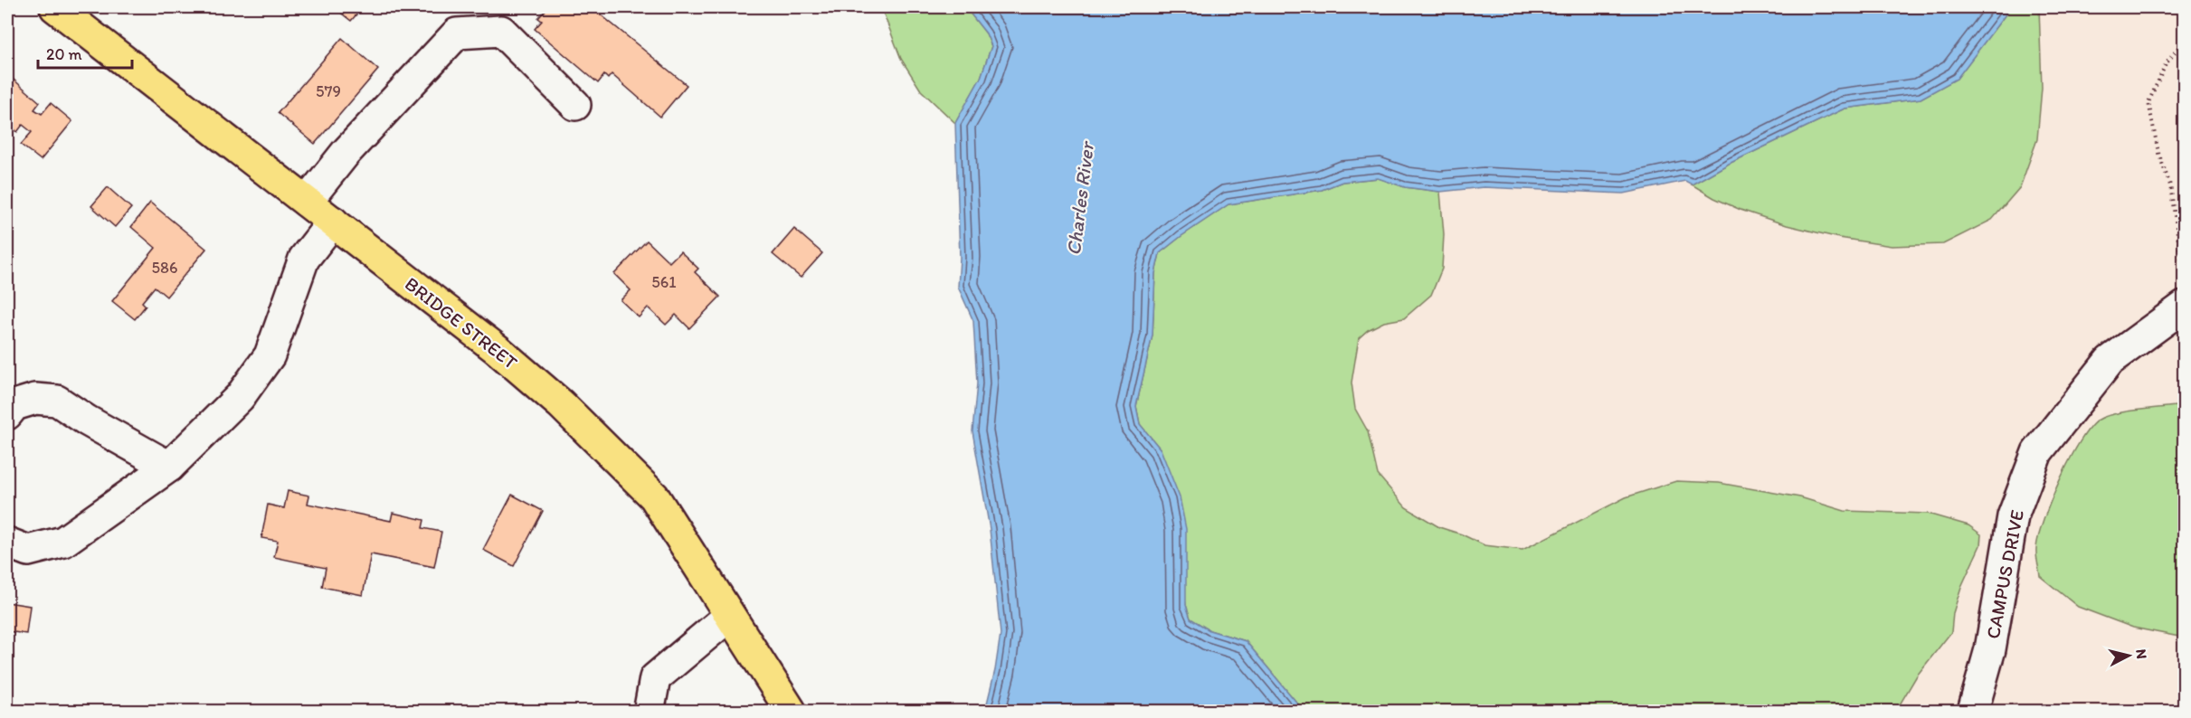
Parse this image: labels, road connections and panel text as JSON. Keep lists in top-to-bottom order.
{
  "streets": {
    "main road": ["BRIDGE STREET"],
    "lane": ["CAMPUS DRIVE"]
  },
  "water": ["Charles River"],
  "house_numbers": ["579", "586", "561"],
  "scale_bar": "20 m",
  "north": "right"
}
